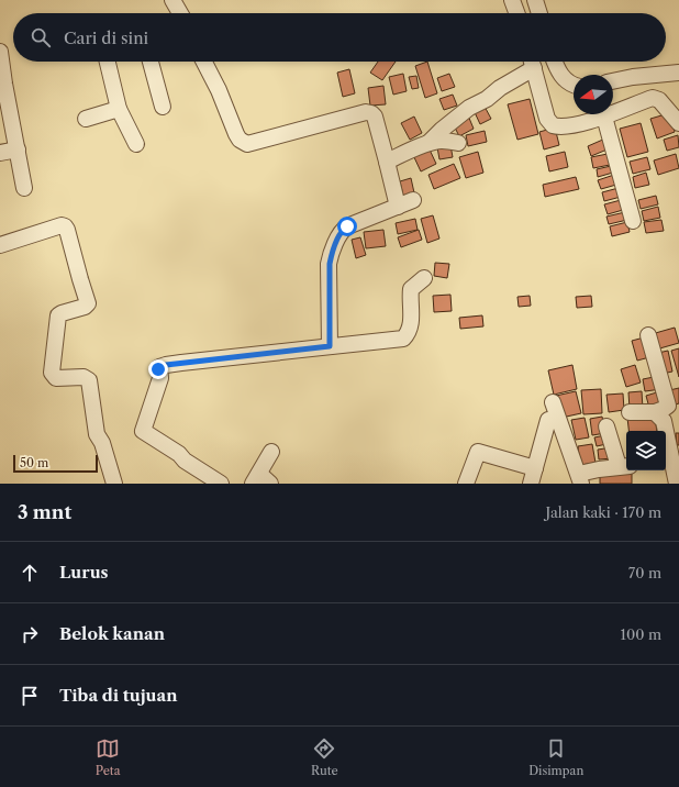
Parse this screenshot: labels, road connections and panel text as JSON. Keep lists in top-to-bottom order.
{
  "scale_bar": "50 m",
  "north": "left",
  "page": {
    "search": "Cari di sini",
    "scale": "50 m",
    "heading": ["3 mnt", "Jalan kaki · 170 m"],
    "list": [
      ["Lurus", "70 m"],
      ["Belok kanan", "100 m"],
      "Tiba di tujuan"
    ],
    "nav": ["Peta", "Rute", "Disimpan"]
  }
}
